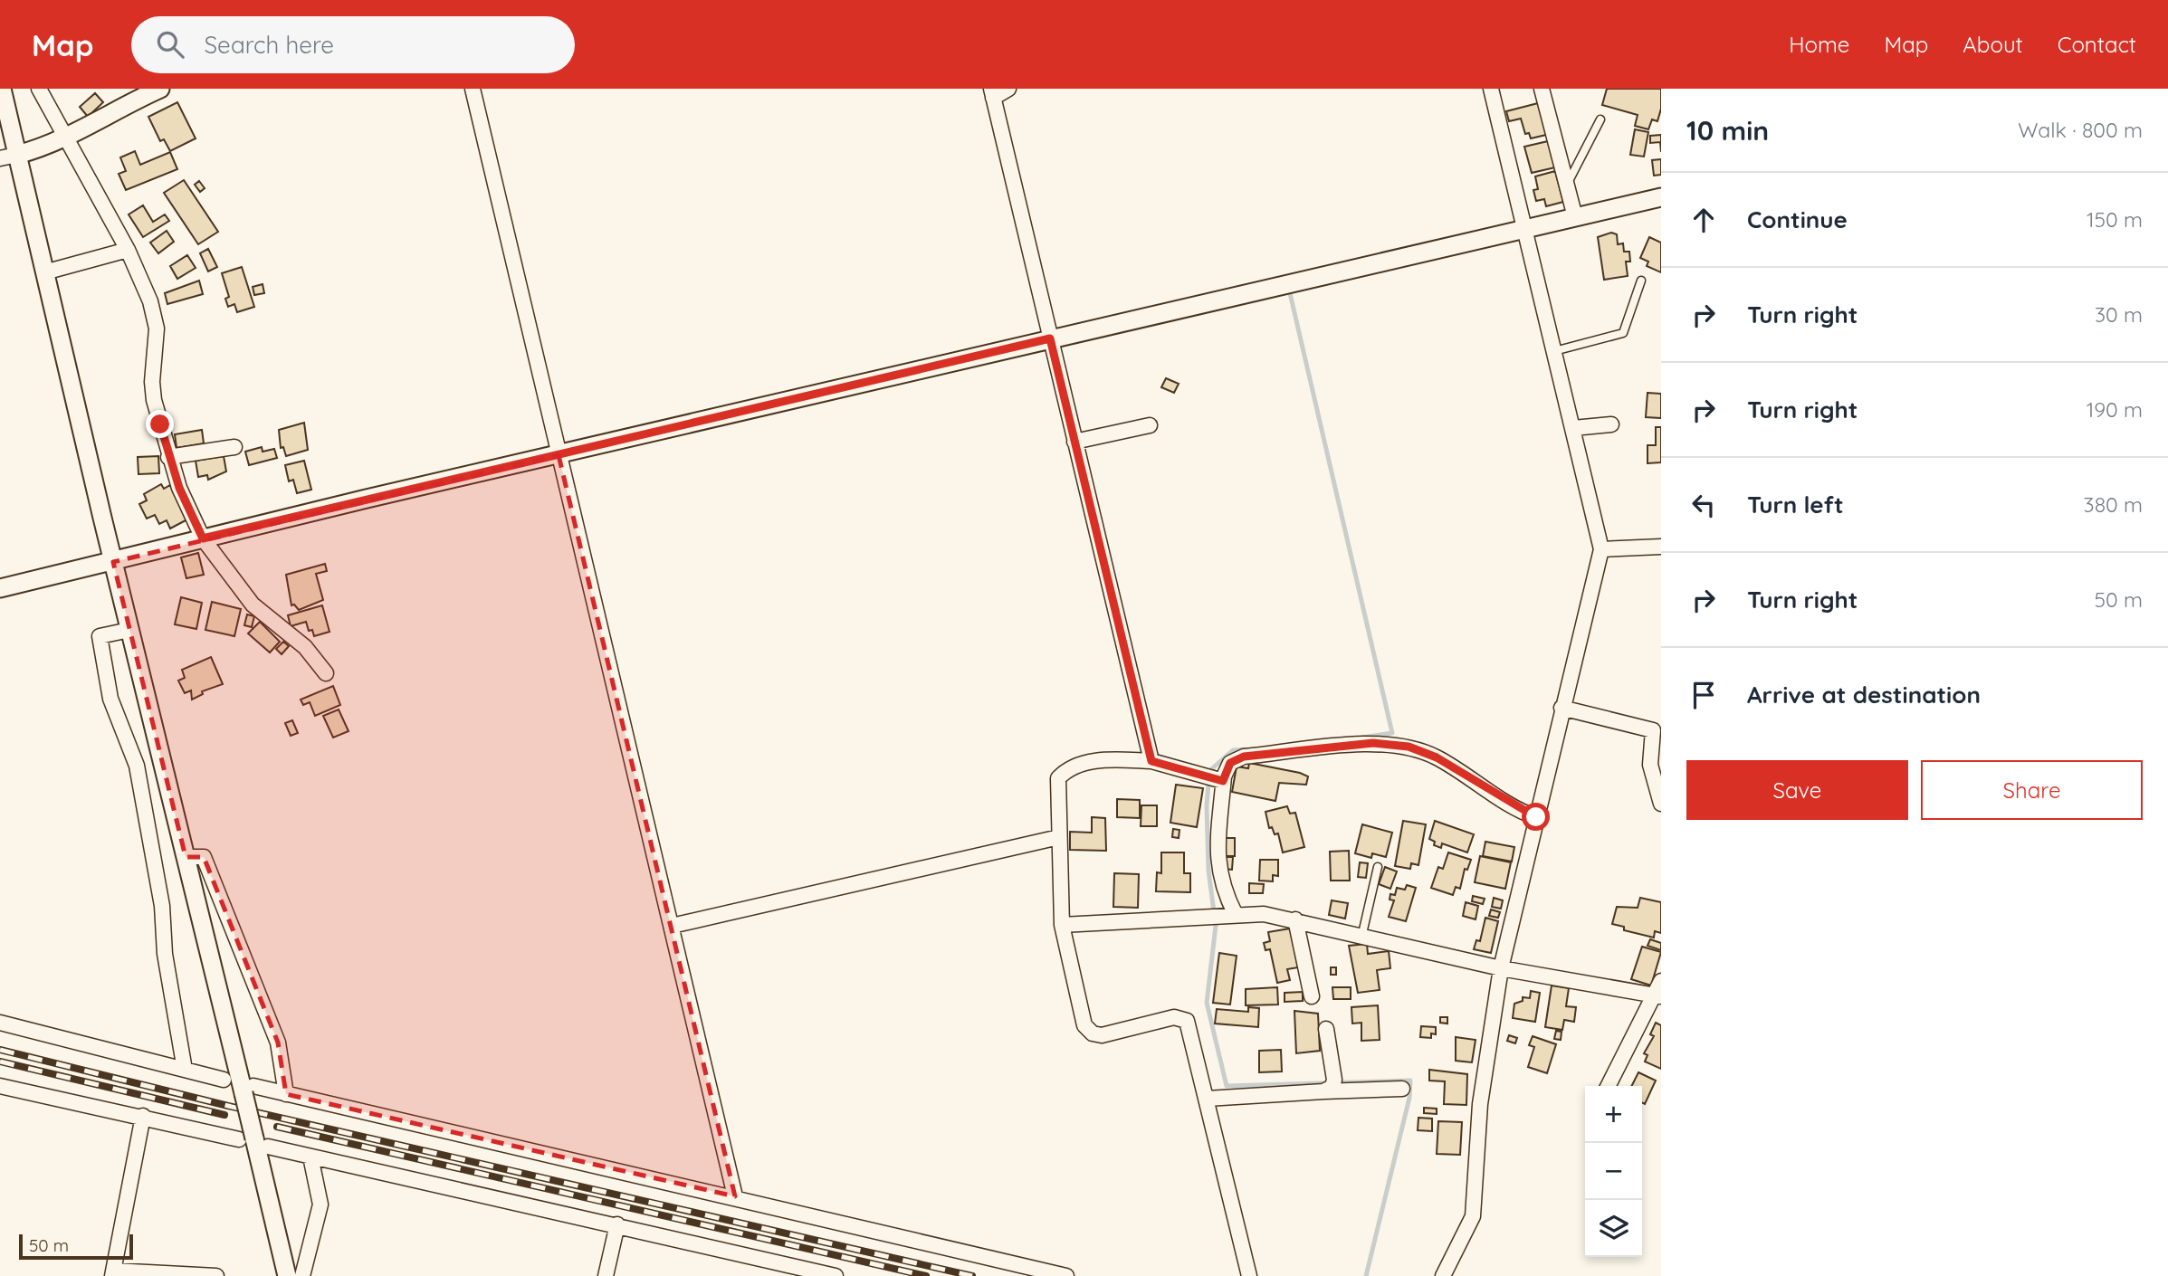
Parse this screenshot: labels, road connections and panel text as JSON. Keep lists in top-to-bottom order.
{
  "scale_bar": "50 m",
  "page": {
    "header": "Map",
    "search": "Search here",
    "nav": [
      "Home",
      "Map",
      "About",
      "Contact"
    ],
    "heading": ["10 min", "Walk · 800 m"],
    "list": [
      ["Continue", "150 m"],
      ["Turn right", "30 m"],
      ["Turn right", "190 m"],
      ["Turn left", "380 m"],
      ["Turn right", "50 m"],
      "Arrive at destination"
    ],
    "buttons": ["Save", "Share"],
    "map_buttons": ["+", "−"],
    "scale": "50 m"
  }
}
